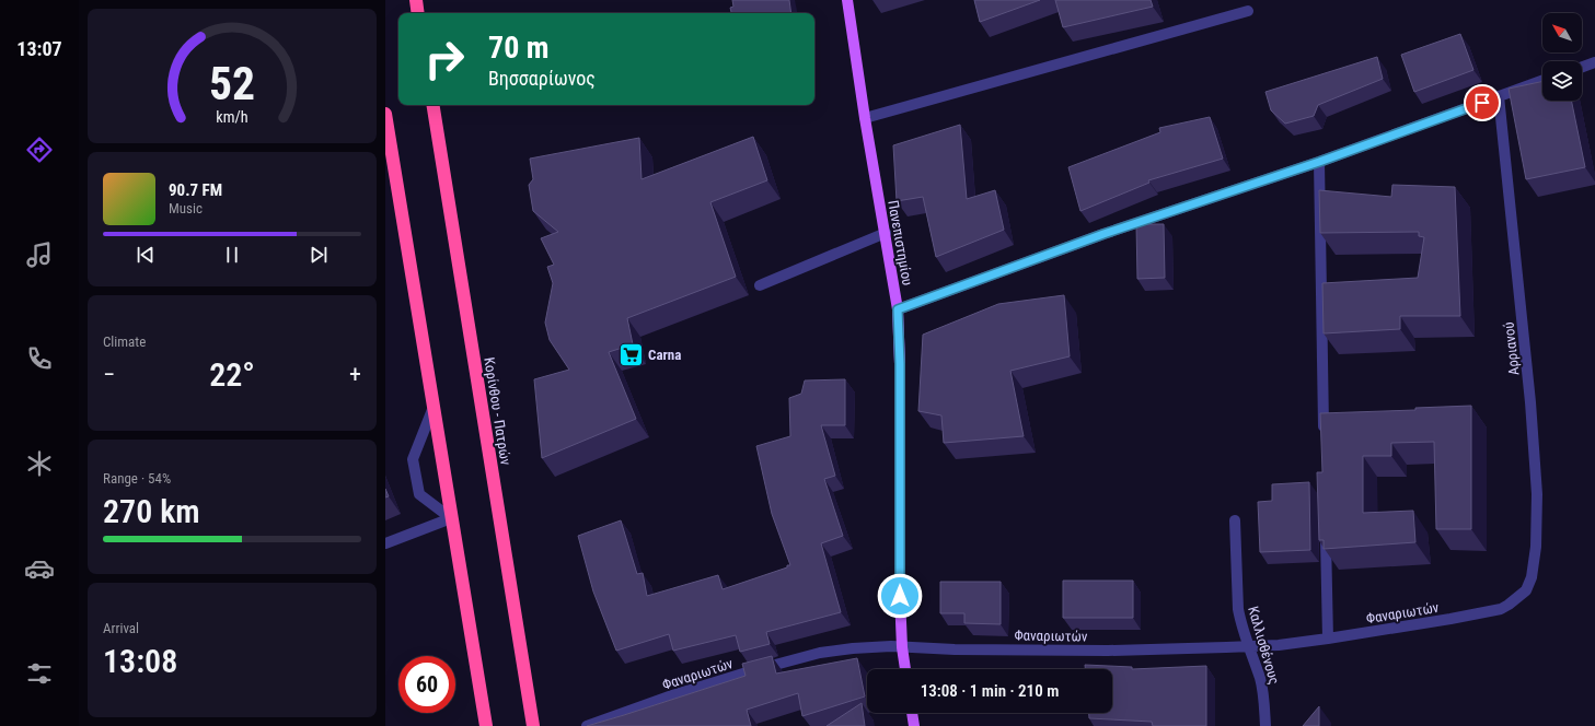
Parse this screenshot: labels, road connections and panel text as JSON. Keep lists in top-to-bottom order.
{
  "streets": {
    "highway": ["Κορίνθου - Πατρών"],
    "main road": ["Πανεπιστημίου"],
    "street": ["Αρριανού", "Φαναριωτών", "Καλλισθένους"]
  },
  "crossings": [
    ["Πανεπιστημίου", "Φαναριωτών"],
    ["Αρριανού", "Φαναριωτών"],
    ["Φαναριωτών", "Καλλισθένους"]
  ],
  "places": {
    "supermarket": ["Carna"]
  },
  "north": "top left",
  "page": {
    "tabs": "13:07",
    "turn": ["70 m", "Βησσαρίωνος"],
    "song": ["90.7 FM", "Music"],
    "tile": [
      "Climate",
      ["Range · 54%", "270 km"],
      ["Arrival", "13:08"]
    ],
    "heat": ["−", "22°", "+"],
    "limit": "60",
    "trip": "13:08 · 1 min · 210 m",
    "gauge": ["52", "km/h"]
  }
}
